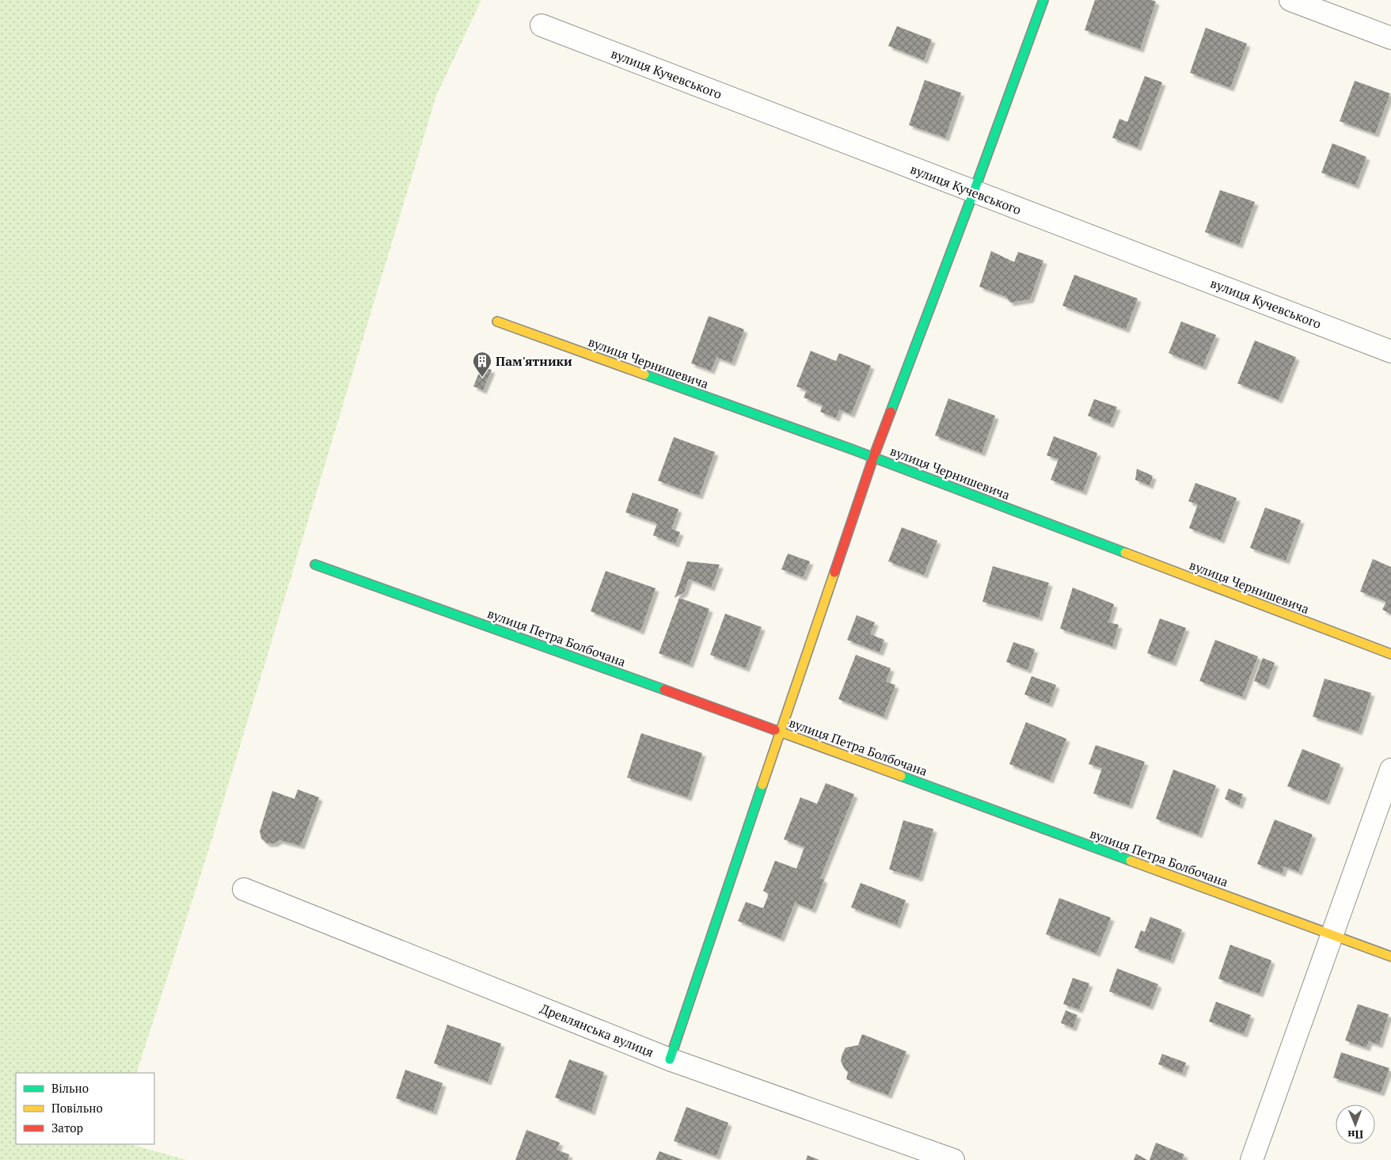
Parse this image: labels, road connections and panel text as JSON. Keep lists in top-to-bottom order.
{
  "streets": {
    "street": [
      "вулиця Кучевського",
      "вулиця Чернишевича",
      "вулиця Петра Болбочана",
      "Древлянська вулиця"
    ]
  },
  "places": {
    "building": ["Пам'ятники"]
  },
  "legend": ["Вільно", "Повільно", "Затор"],
  "north": "bottom"
}
